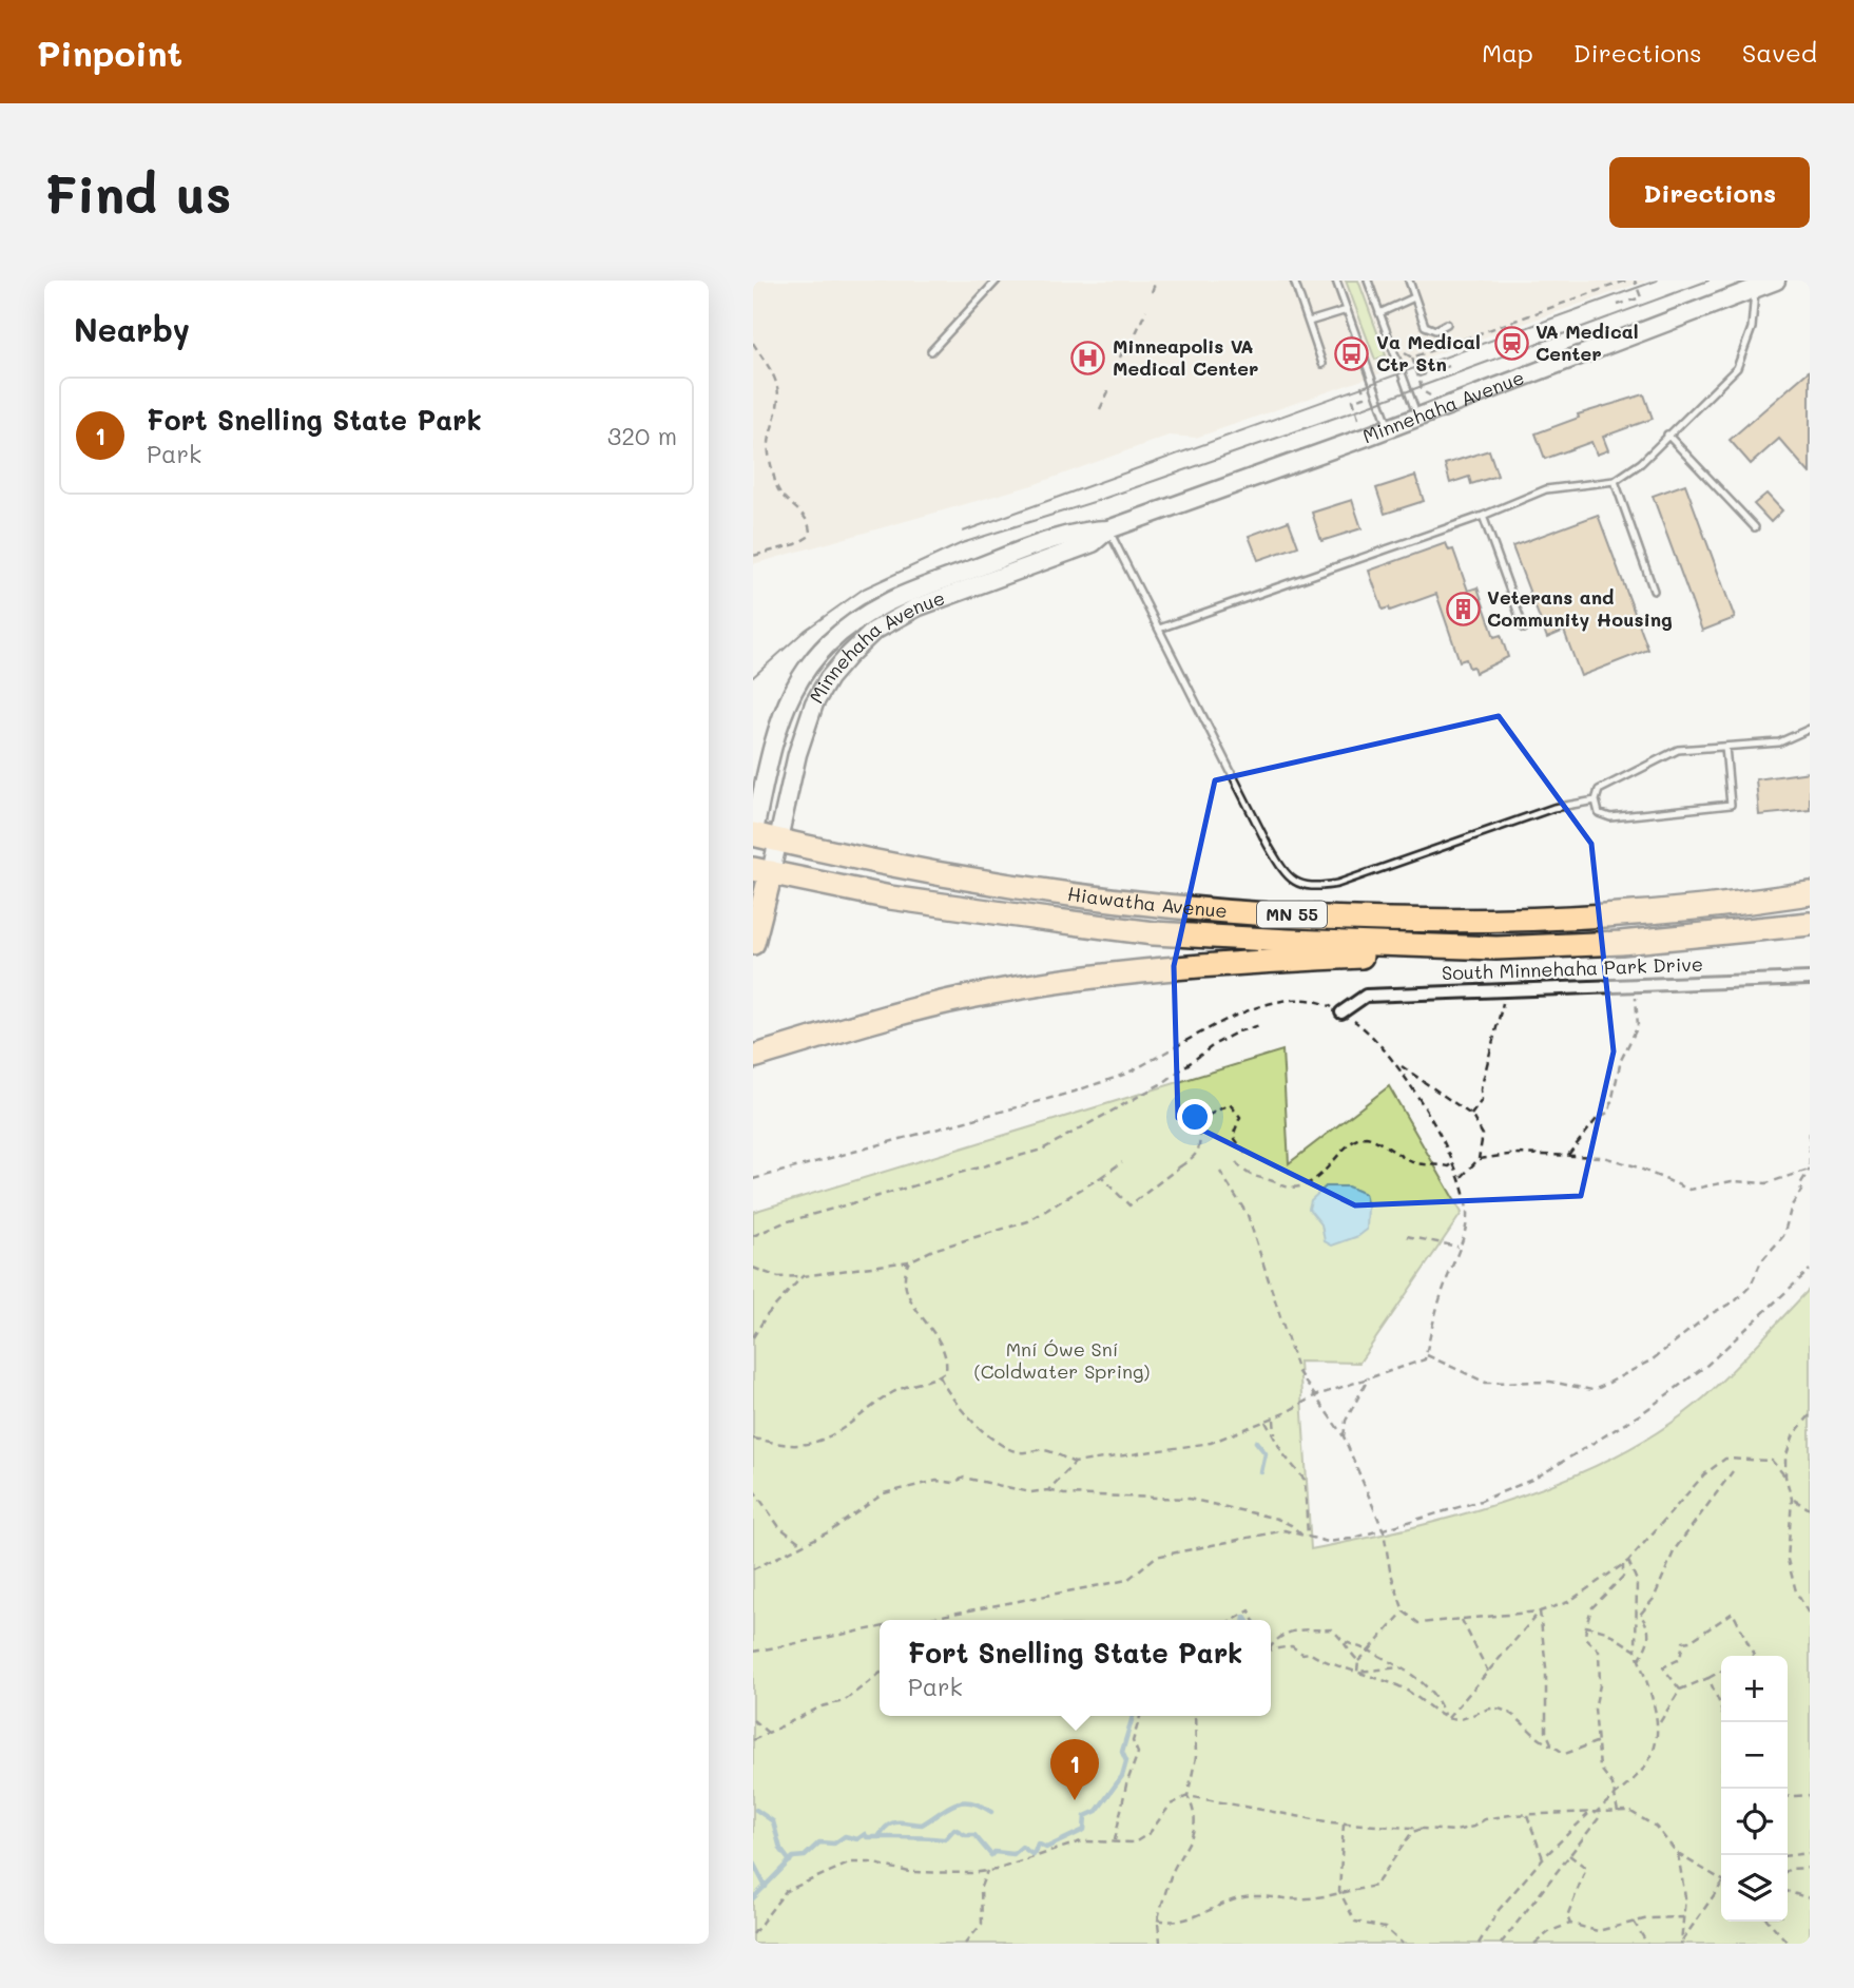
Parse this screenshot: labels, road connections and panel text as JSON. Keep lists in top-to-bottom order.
{
  "streets": {
    "highway": ["Hiawatha Avenue", "MN 55"],
    "street": ["Minnehaha Avenue", "South Minnehaha Park Drive"]
  },
  "crossings": [
    ["Minnehaha Avenue", "Hiawatha Avenue"]
  ],
  "parks": ["Mní Ówe Sní (Coldwater Spring)"],
  "places": {
    "station": ["VA Medical Center"],
    "bus stop": ["Va Medical Ctr Stn"],
    "hospital": ["Minneapolis VA Medical Center"],
    "building": ["Veterans and Community Housing"]
  },
  "page": {
    "header": "Pinpoint",
    "nav": ["Map", "Directions", "Saved"],
    "buttons": "Directions",
    "title": "Find us",
    "heading": "Nearby",
    "list": [
      {
        "mark": "1",
        "name": "Fort Snelling State Park",
        "note": "Park",
        "value": "320 m"
      }
    ],
    "popup": ["Fort Snelling State Park", "Park"],
    "map_buttons": ["+", "−"],
    "pins": "1"
  }
}
